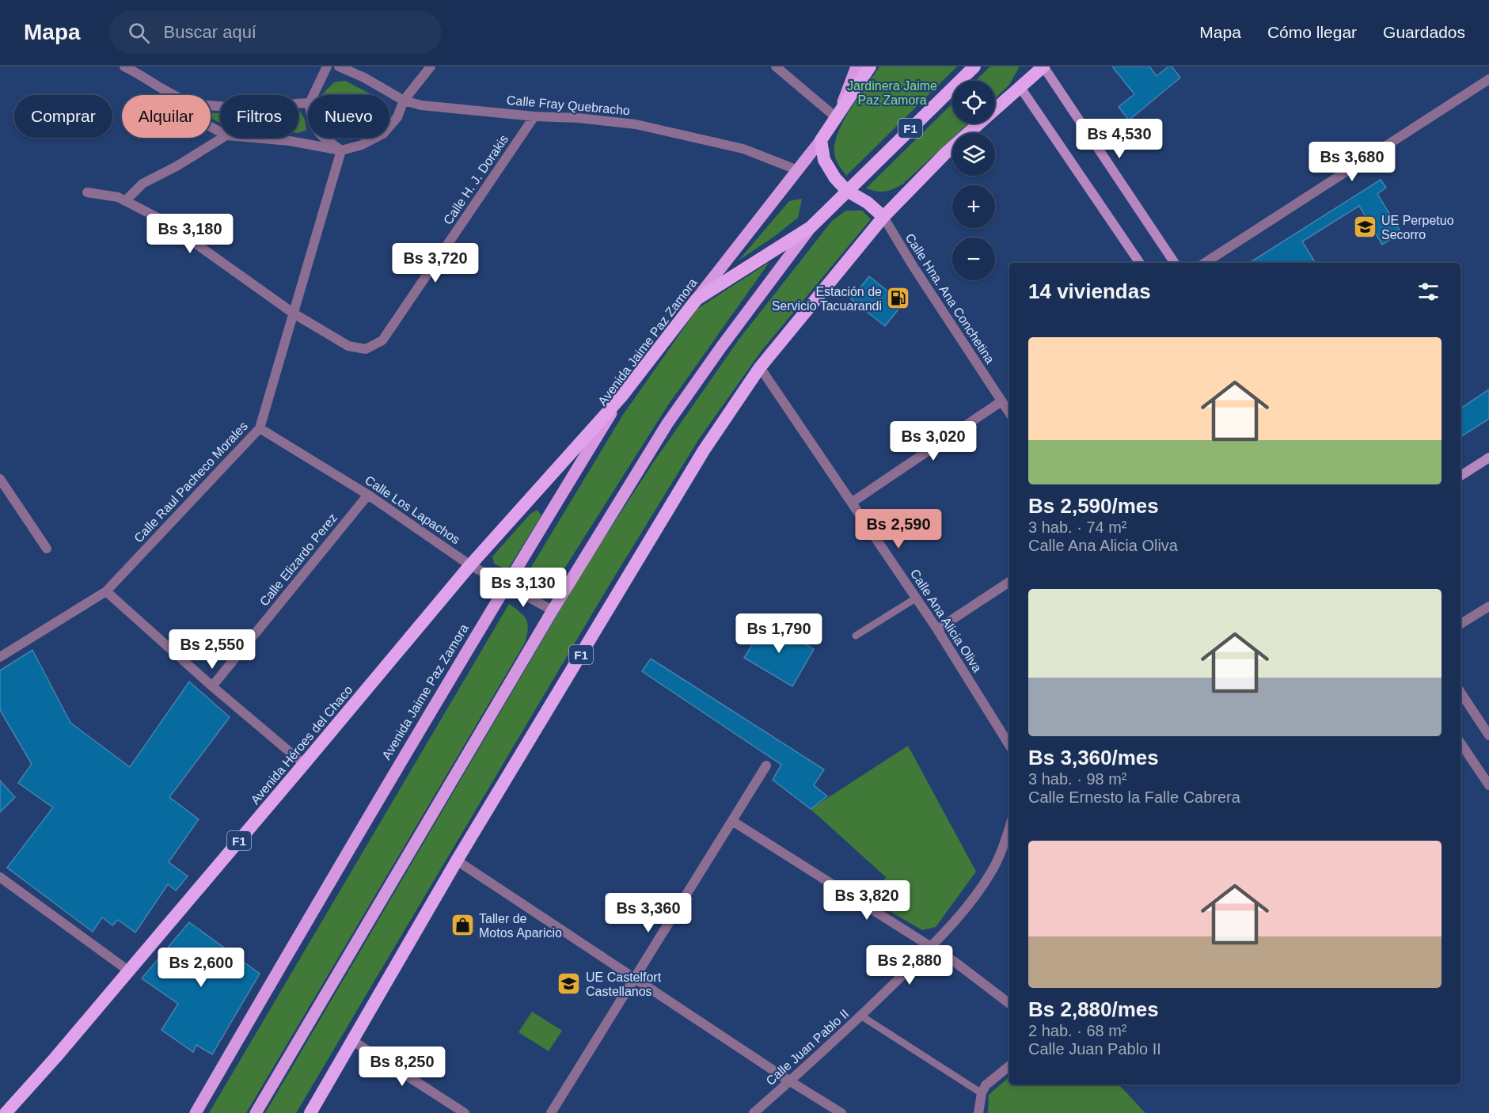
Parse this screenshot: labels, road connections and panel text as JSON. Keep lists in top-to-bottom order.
{
  "streets": {
    "highway": ["F1", "Avenida Jaime Paz Zamora", "Avenida Héroes del Chaco"],
    "street": [
      "Calle Fray Quebracho",
      "Calle H. J. Dorakis",
      "Calle Hna. Ana Conchetina",
      "Calle Raul Pacheco Morales",
      "Calle Los Lapachos",
      "Calle Elizardo Perez",
      "Calle Ana Alicia Oliva",
      "Calle Juan Pablo II"
    ]
  },
  "crossings": [
    ["Calle Fray Quebracho", "Calle H. J. Dorakis"],
    ["Calle Fray Quebracho", "Avenida Jaime Paz Zamora"],
    ["F1", "Calle Hna. Ana Conchetina"],
    ["F1", "Avenida Jaime Paz Zamora"],
    ["F1", "Calle Ana Alicia Oliva"],
    ["Calle H. J. Dorakis", "Calle Raul Pacheco Morales"],
    ["Avenida Jaime Paz Zamora", "Calle Los Lapachos"],
    ["Avenida Jaime Paz Zamora", "Avenida Héroes del Chaco"],
    ["Calle Raul Pacheco Morales", "Calle Los Lapachos"],
    ["Calle Los Lapachos", "Calle Elizardo Perez"],
    ["Calle Los Lapachos", "Avenida Héroes del Chaco"]
  ],
  "parks": ["Jardinera Jaime Paz Zamora"],
  "places": {
    "school or university": ["UE Perpetuo Secorro", "UE Castelfort Castellanos"],
    "fuel station": ["Estación de Servicio Tacuarandi"],
    "shop": ["Taller de Motos Aparicio"]
  },
  "page": {
    "header": "Mapa",
    "search": "Buscar aquí",
    "nav": ["Mapa", "Cómo llegar", "Guardados"],
    "map_buttons": ["+", "−"],
    "chip": [
      "Comprar",
      "Alquilar",
      "Filtros",
      "Nuevo"
    ],
    "price": [
      "Bs 4,530",
      "Bs 3,680",
      "Bs 3,180",
      "Bs 3,720",
      "Bs 3,020",
      "Bs 2,590",
      "Bs 3,130",
      "Bs 1,790",
      "Bs 2,550",
      "Bs 3,820",
      "Bs 3,360",
      "Bs 2,880",
      "Bs 2,600",
      "Bs 8,250"
    ],
    "heading": "14 viviendas",
    "list": [
      {
        "name": "Bs 2,590/mes",
        "note": "3 hab. · 74 m² · Calle Ana Alicia Oliva"
      },
      {
        "name": "Bs 3,360/mes",
        "note": "3 hab. · 98 m² · Calle Ernesto la Falle Cabrera"
      },
      {
        "name": "Bs 2,880/mes",
        "note": "2 hab. · 68 m² · Calle Juan Pablo II"
      }
    ]
  }
}
